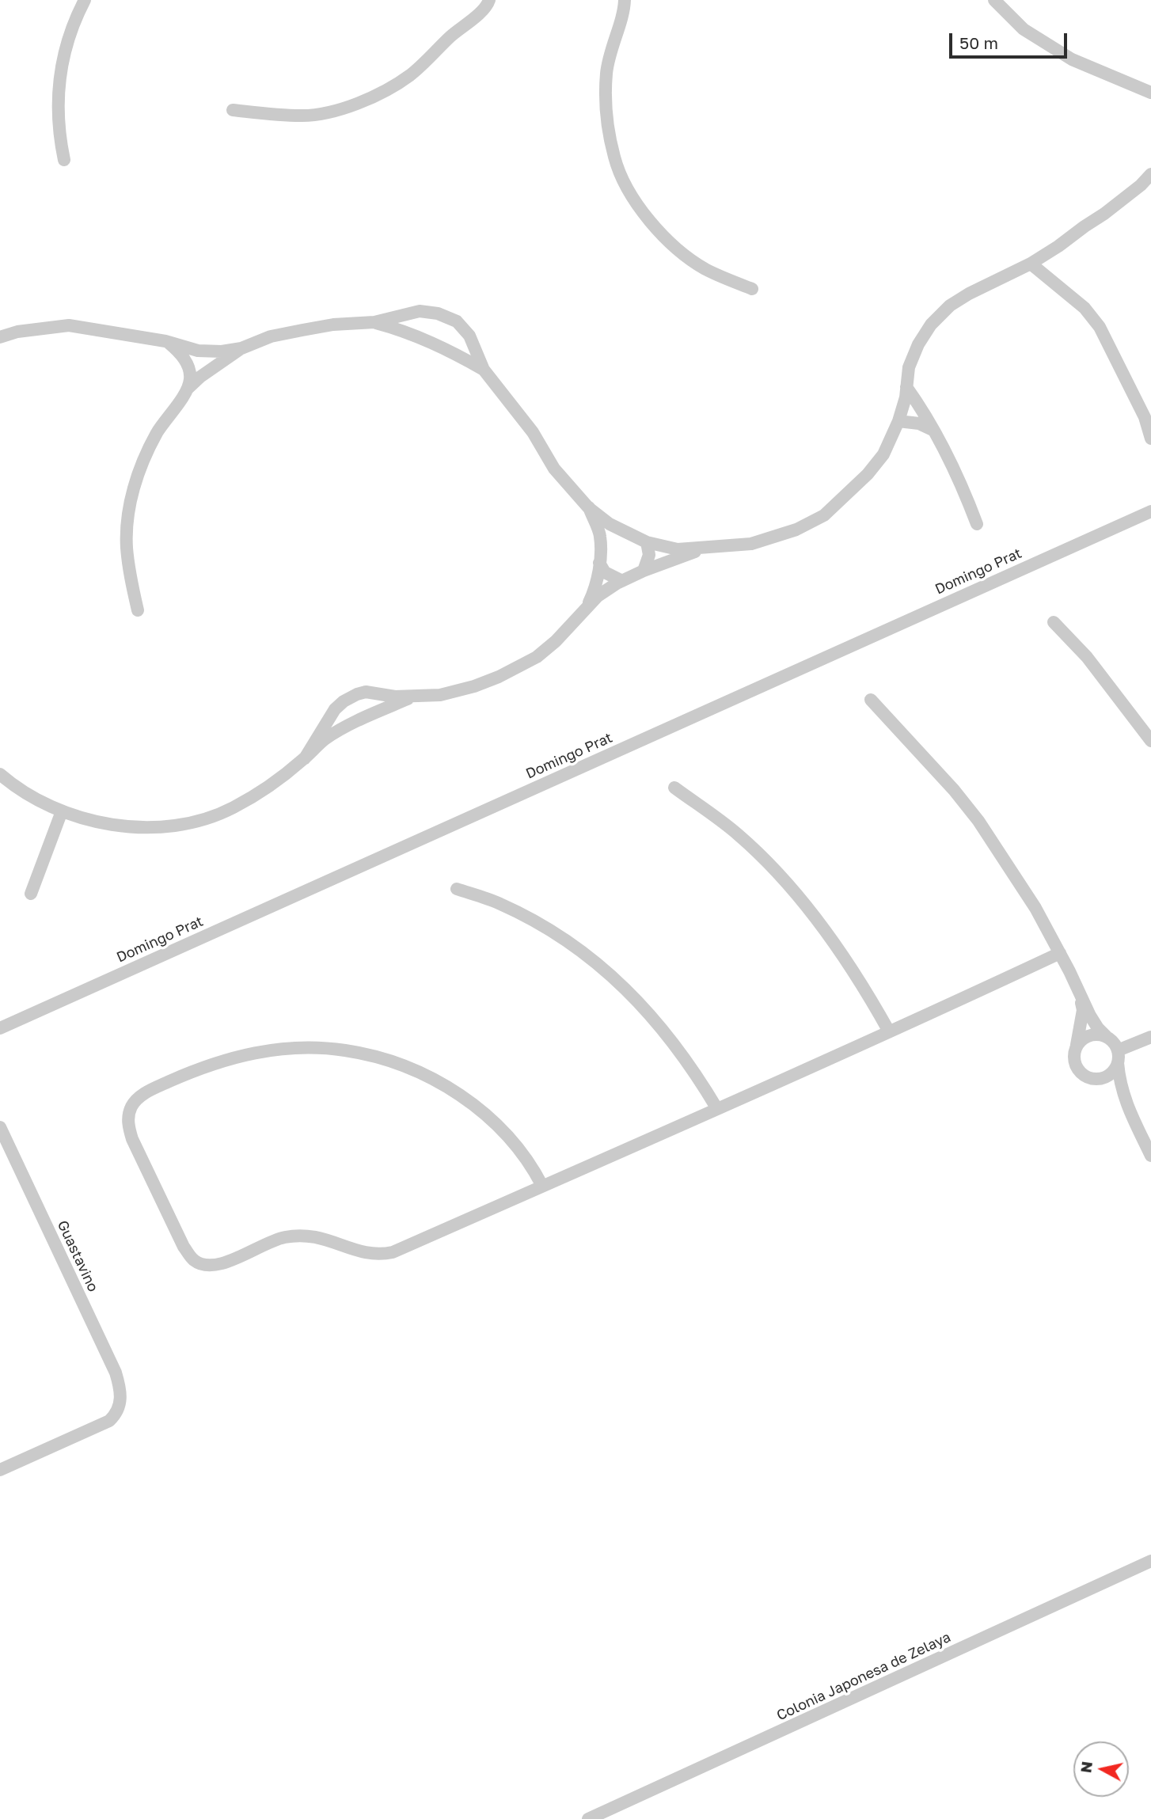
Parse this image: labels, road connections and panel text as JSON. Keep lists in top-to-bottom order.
{
  "streets": {
    "street": ["Domingo Prat", "Guastavino", "Colonia Japonesa de Zelaya"]
  },
  "scale_bar": "50 m",
  "north": "left"
}
